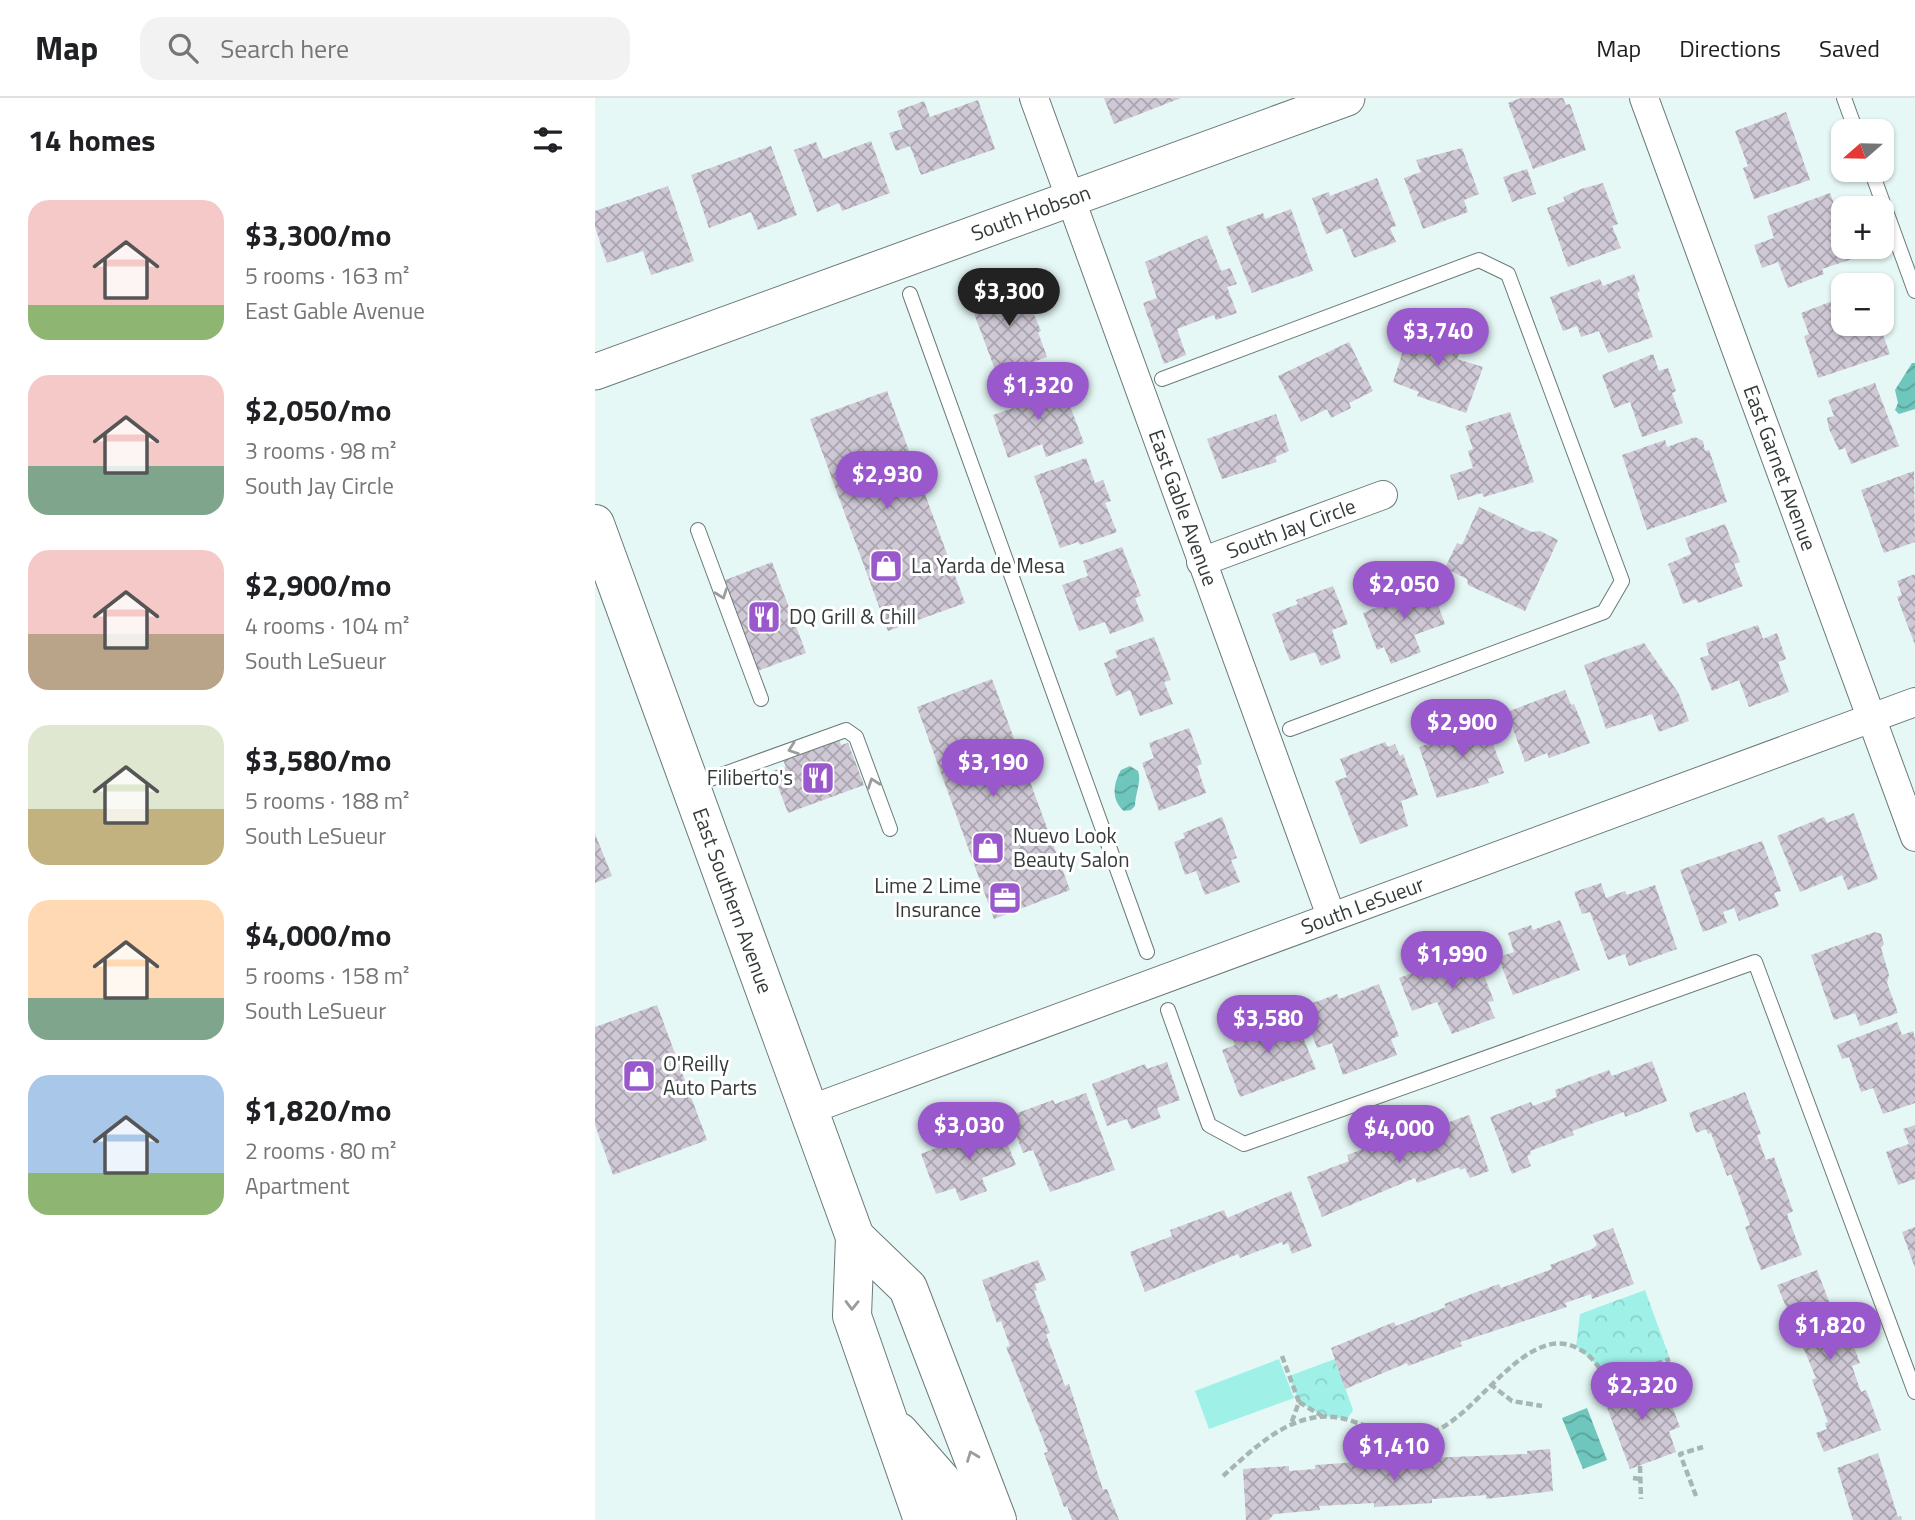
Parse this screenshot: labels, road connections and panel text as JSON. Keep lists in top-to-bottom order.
{
  "streets": {
    "main road": ["East Southern Avenue"],
    "street": [
      "South Hobson",
      "East Garnet Avenue",
      "East Gable Avenue",
      "South Jay Circle",
      "South LeSueur"
    ]
  },
  "crossings": [
    ["South Hobson", "East Gable Avenue"],
    ["East Garnet Avenue", "South LeSueur"],
    ["East Gable Avenue", "South Jay Circle"],
    ["East Gable Avenue", "South LeSueur"],
    ["East Southern Avenue", "South LeSueur"]
  ],
  "places": {
    "shop": ["La Yarda de Mesa", "Nuevo Look Beauty Salon", "O'Reilly Auto Parts"],
    "restaurant": ["DQ Grill & Chill", "Filiberto's"],
    "office": ["Lime 2 Lime Insurance"]
  },
  "north": "left",
  "page": {
    "header": "Map",
    "search": "Search here",
    "nav": ["Map", "Directions", "Saved"],
    "heading": "14 homes",
    "map_buttons": ["+", "−"],
    "list": [
      {
        "name": "$3,300/mo",
        "note": "5 rooms · 163 m² · East Gable Avenue"
      },
      {
        "name": "$2,050/mo",
        "note": "3 rooms · 98 m² · South Jay Circle"
      },
      {
        "name": "$2,900/mo",
        "note": "4 rooms · 104 m² · South LeSueur"
      },
      {
        "name": "$3,580/mo",
        "note": "5 rooms · 188 m² · South LeSueur"
      },
      {
        "name": "$4,000/mo",
        "note": "5 rooms · 158 m² · South LeSueur"
      },
      {
        "name": "$1,820/mo",
        "note": "2 rooms · 80 m² · Apartment"
      }
    ],
    "price": [
      "$3,300",
      "$3,740",
      "$1,320",
      "$2,930",
      "$2,050",
      "$2,900",
      "$3,190",
      "$1,990",
      "$3,580",
      "$3,030",
      "$4,000",
      "$1,820",
      "$2,320",
      "$1,410"
    ]
  }
}
